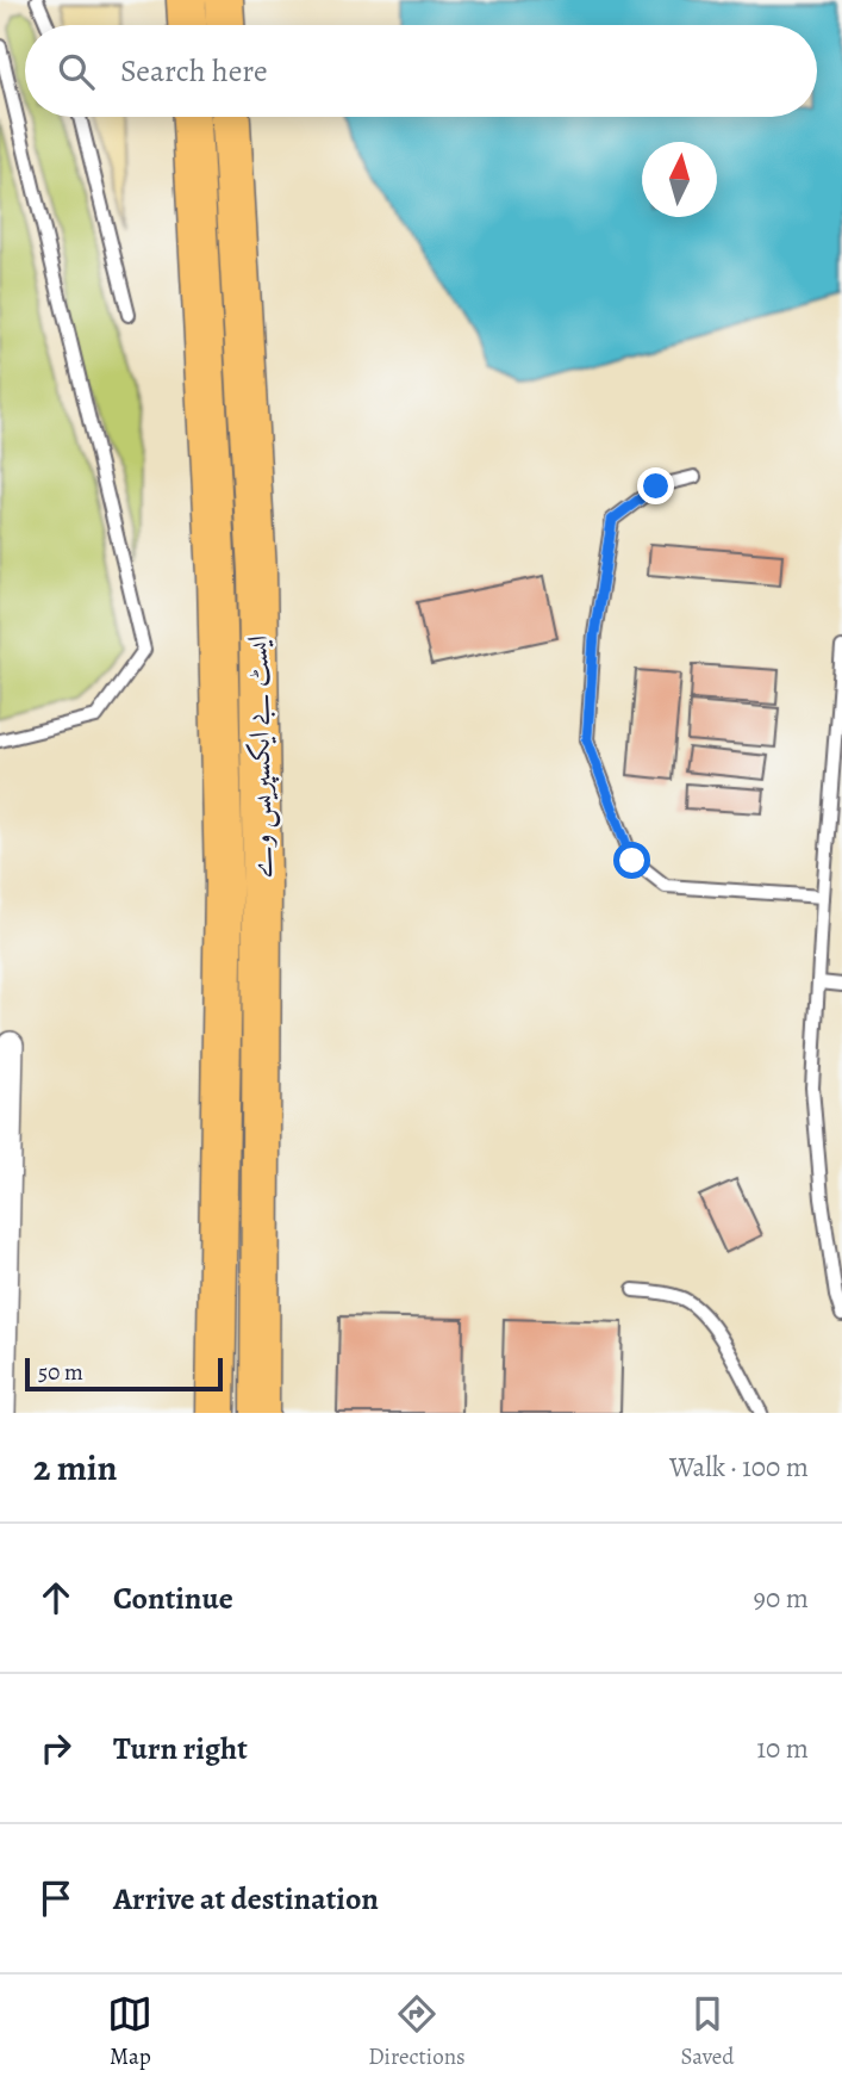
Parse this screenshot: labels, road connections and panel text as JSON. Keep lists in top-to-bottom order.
{
  "streets": {
    "main road": ["ایسٹ بے ایکسپریس وے"]
  },
  "scale_bar": "50 m",
  "north": "top",
  "page": {
    "search": "Search here",
    "scale": "50 m",
    "heading": ["2 min", "Walk · 100 m"],
    "list": [
      ["Continue", "90 m"],
      ["Turn right", "10 m"],
      "Arrive at destination"
    ],
    "nav": ["Map", "Directions", "Saved"]
  }
}
